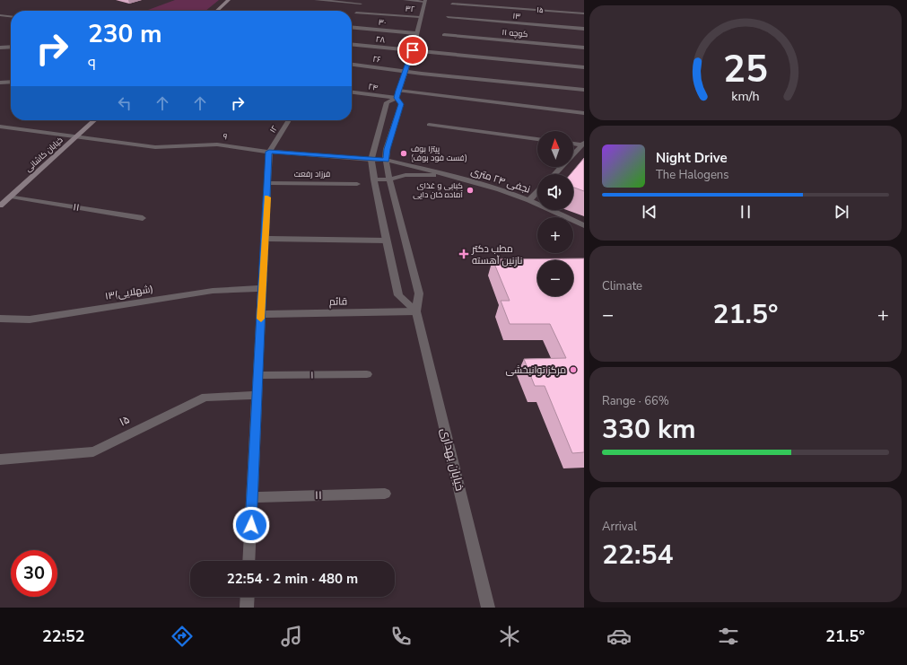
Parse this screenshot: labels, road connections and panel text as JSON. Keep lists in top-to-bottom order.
{
  "streets": {
    "main road": ["خیابان کاشانی"],
    "street": [
      "۳۲",
      "۱۵",
      "۱۳",
      "۳۰",
      "کوچه ۱۱",
      "۲۸",
      "۲۶",
      "۲۴",
      "۱۲",
      "۹",
      "فرزاد رفعت",
      "نجفی ۲۴ متری",
      "۱۱",
      "۱۳(شهلایی)",
      "قائم",
      "۱",
      "خیابان بهداری"
    ]
  },
  "crossings": [
    ["۳۲", "خیابان بهداری"],
    ["۳۰", "خیابان بهداری"],
    ["۲۸", "خیابان بهداری"],
    ["۲۶", "خیابان بهداری"],
    ["۲۴", "خیابان بهداری"],
    ["۱۲", "۹"],
    ["۹", "خیابان کاشانی"],
    ["۹", "نجفی ۲۴ متری"],
    ["۹", "خیابان بهداری"],
    ["خیابان کاشانی", "۱۱"],
    ["نجفی ۲۴ متری", "خیابان بهداری"],
    ["قائم", "خیابان بهداری"]
  ],
  "places": {
    "other": ["پیتزا بوف (فست فود بوف)", "کبابی و غذای آماده خان دایی", "مرکز توانبخشی"],
    "health": ["مطب دکتر نازنین آهسته"]
  },
  "north": "top",
  "page": {
    "turn": ["230 m", "۹"],
    "map_buttons": ["+", "−"],
    "song": ["Night Drive", "The Halogens"],
    "tile": [
      "Climate",
      ["Range · 66%", "330 km"],
      ["Arrival", "22:54"]
    ],
    "heat": ["−", "21.5°", "+"],
    "limit": "30",
    "trip": "22:54 · 2 min · 480 m",
    "tabs": ["22:52", "21.5°"],
    "gauge": ["25", "km/h"]
  }
}
